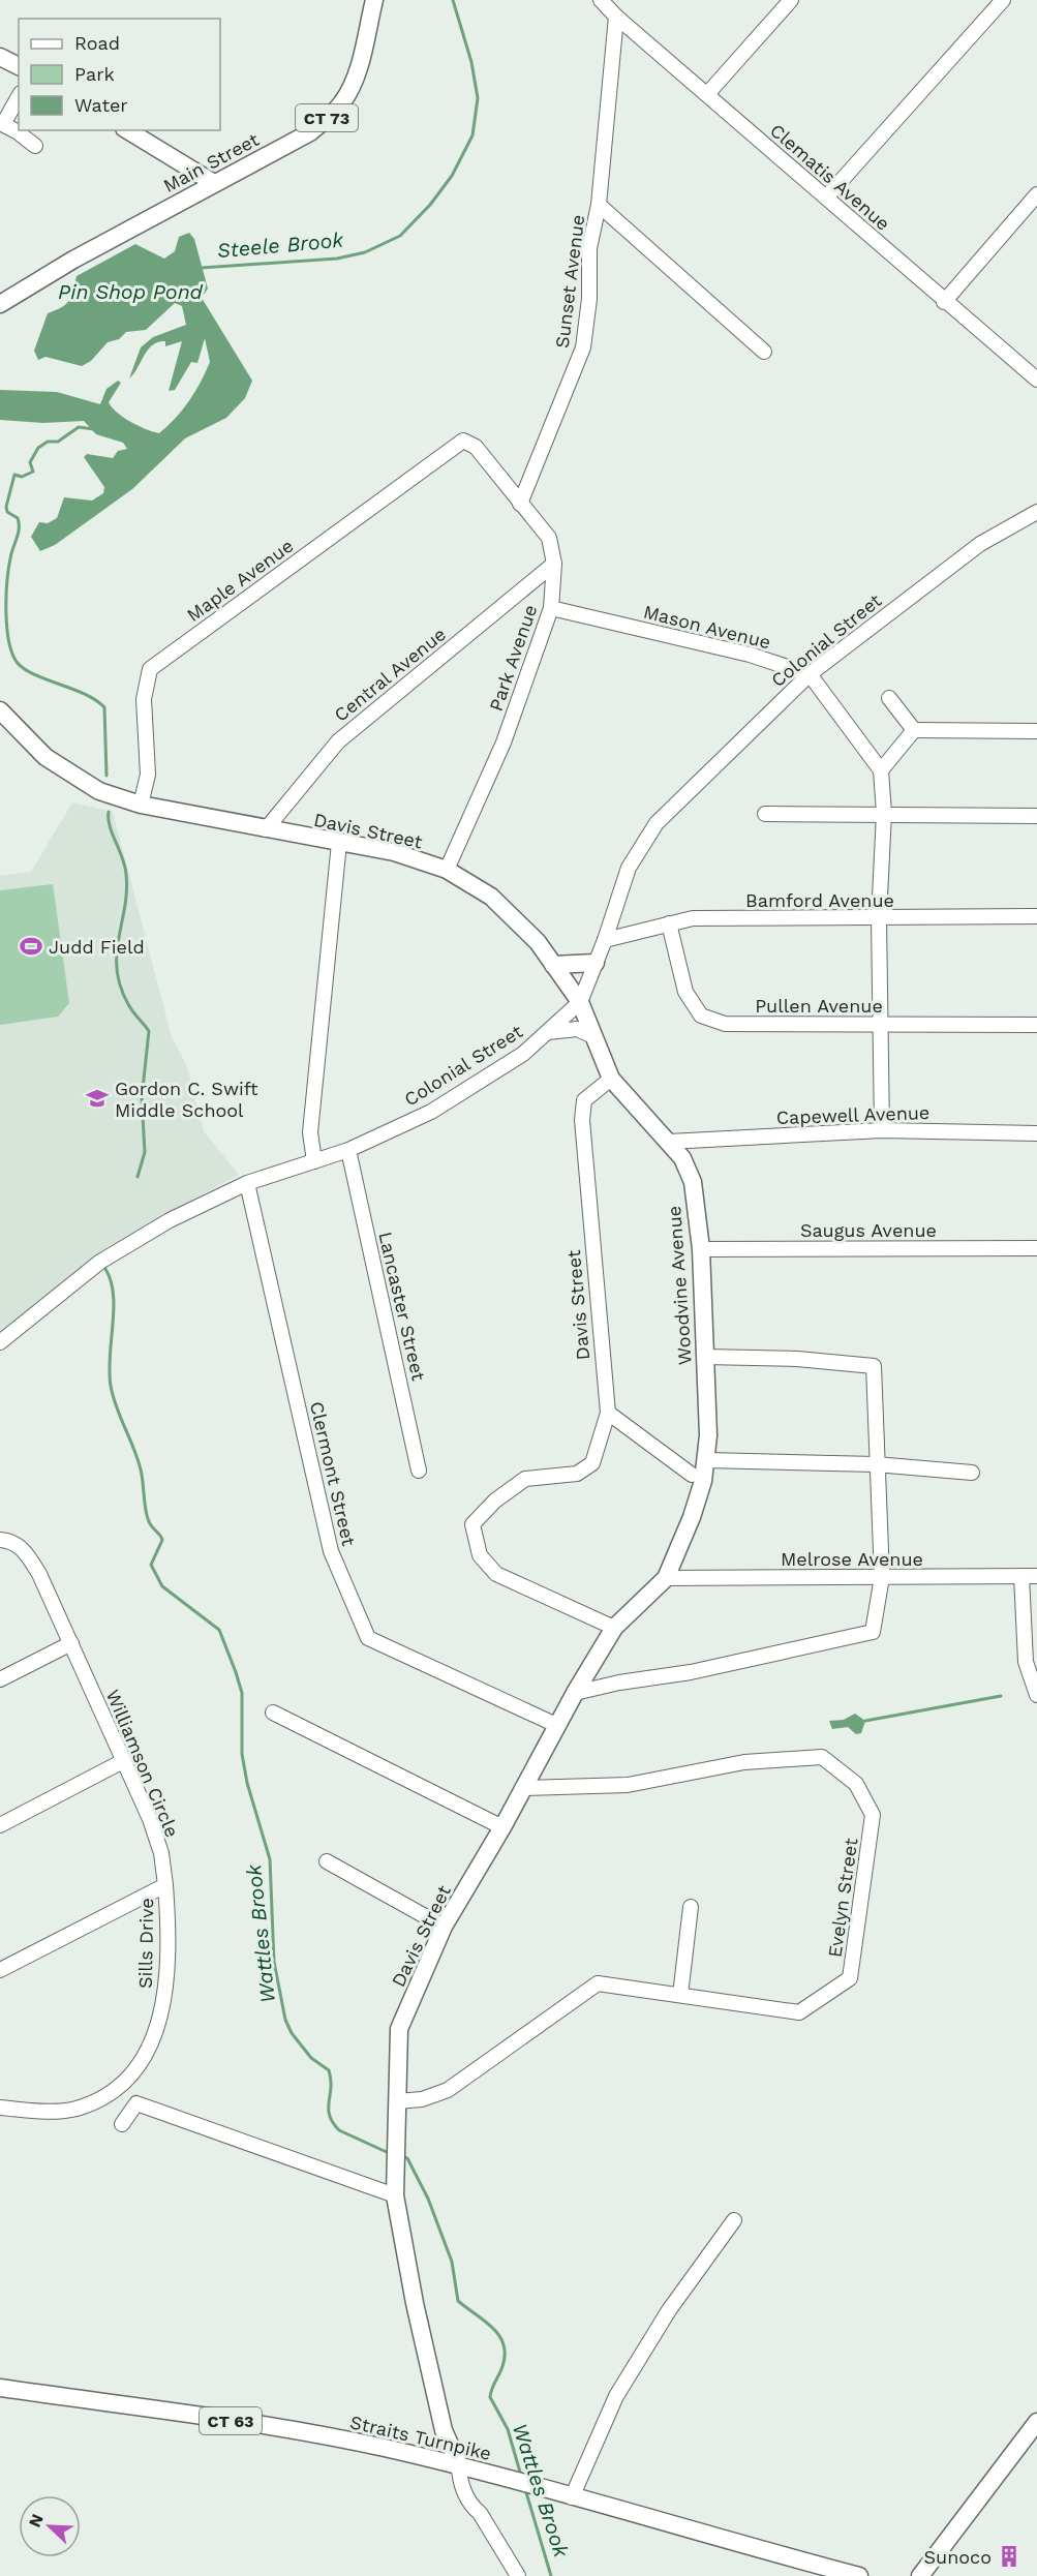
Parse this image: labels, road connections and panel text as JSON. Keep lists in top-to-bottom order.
{
  "streets": {
    "main road": [
      "CT 73",
      "Main Street",
      "Davis Street",
      "Woodvine Avenue",
      "CT 63",
      "Straits Turnpike"
    ],
    "street": [
      "Clematis Avenue",
      "Sunset Avenue",
      "Maple Avenue",
      "Mason Avenue",
      "Colonial Street",
      "Park Avenue",
      "Central Avenue",
      "Bamford Avenue",
      "Pullen Avenue",
      "Capewell Avenue",
      "Saugus Avenue",
      "Lancaster Street",
      "Clermont Street",
      "Melrose Avenue",
      "Williamson Circle",
      "Evelyn Street",
      "Sills Drive"
    ]
  },
  "crossings": [
    ["Clematis Avenue", "Sunset Avenue"],
    ["Sunset Avenue", "Park Avenue"],
    ["Maple Avenue", "Park Avenue"],
    ["Maple Avenue", "Davis Street"],
    ["Mason Avenue", "Colonial Street"],
    ["Mason Avenue", "Park Avenue"],
    ["Colonial Street", "Davis Street"],
    ["Colonial Street", "Bamford Avenue"],
    ["Colonial Street", "Lancaster Street"],
    ["Colonial Street", "Clermont Street"],
    ["Park Avenue", "Central Avenue"],
    ["Park Avenue", "Davis Street"],
    ["Central Avenue", "Davis Street"],
    ["Davis Street", "Woodvine Avenue"],
    ["Davis Street", "Clermont Street"],
    ["Davis Street", "Melrose Avenue"],
    ["Davis Street", "Evelyn Street"],
    ["Davis Street", "Straits Turnpike"],
    ["Bamford Avenue", "Pullen Avenue"],
    ["Capewell Avenue", "Woodvine Avenue"],
    ["Saugus Avenue", "Woodvine Avenue"],
    ["Williamson Circle", "Sills Drive"]
  ],
  "water": ["Steele Brook", "Pin Shop Pond", "Wattles Brook"],
  "places": {
    "sports": ["Judd Field"],
    "school or university": ["Gordon C. Swift Middle School"],
    "building": ["Sunoco"]
  },
  "legend": ["Road", "Park", "Water"],
  "north": "top left"
}
